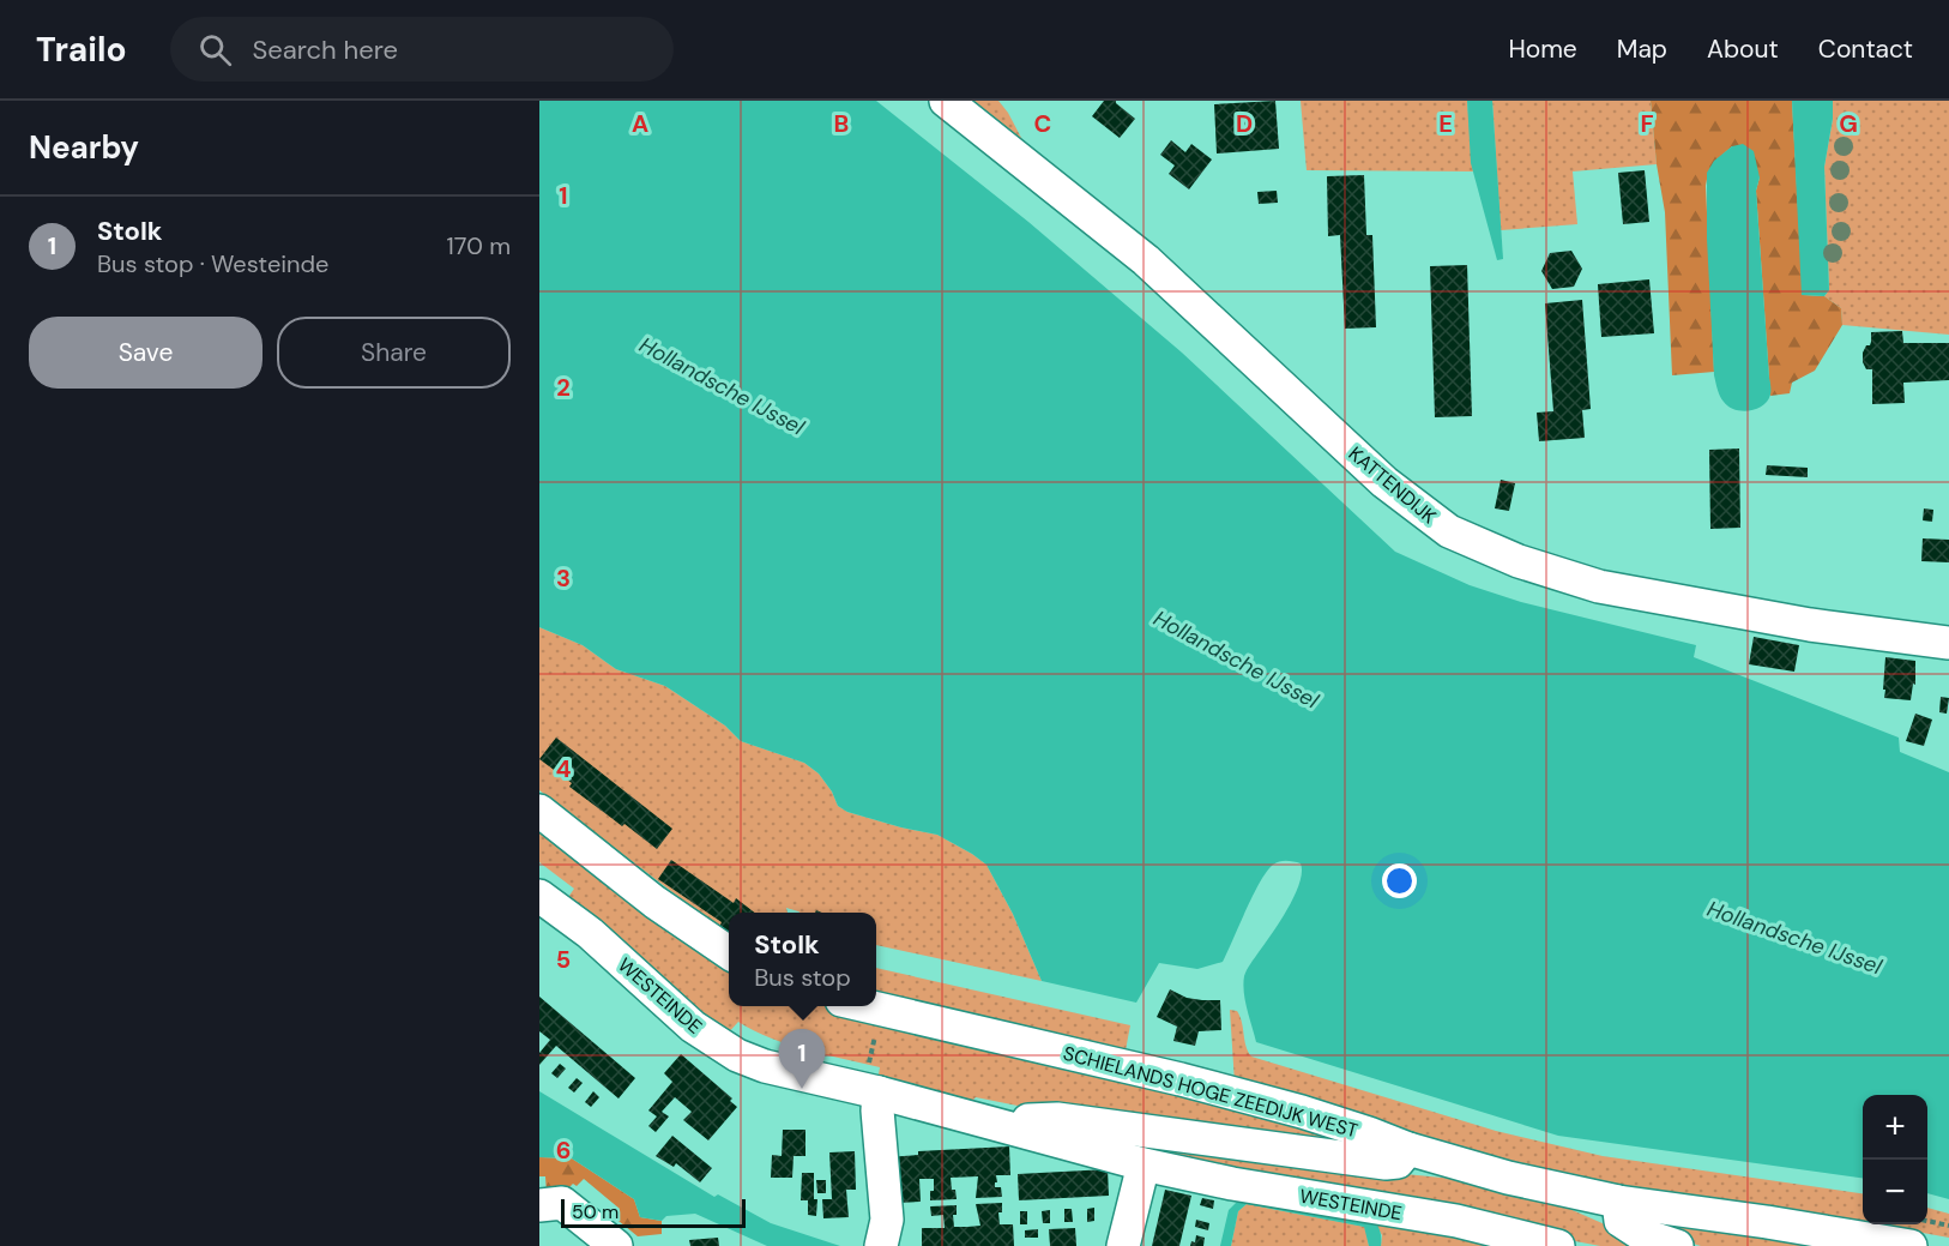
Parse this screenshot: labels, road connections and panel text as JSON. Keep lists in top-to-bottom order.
{
  "streets": {
    "street": ["KATTENDIJK", "WESTEINDE", "SCHIELANDS HOGE ZEEDIJK WEST"]
  },
  "water": ["Hollandsche IJssel"],
  "scale_bar": "50 m",
  "page": {
    "header": "Trailo",
    "search": "Search here",
    "nav": [
      "Home",
      "Map",
      "About",
      "Contact"
    ],
    "heading": "Nearby",
    "list": [
      {
        "mark": "1",
        "name": "Stolk",
        "note": "Bus stop · Westeinde",
        "value": "170 m"
      }
    ],
    "buttons": ["Save", "Share"],
    "popup": ["Stolk", "Bus stop"],
    "pins": "1",
    "map_buttons": ["+", "−"],
    "scale": "50 m"
  },
  "grid": {
    "columns": [
      "A",
      "B",
      "C",
      "D",
      "E",
      "F",
      "G"
    ],
    "rows": [
      "1",
      "2",
      "3",
      "4",
      "5",
      "6"
    ]
  }
}
